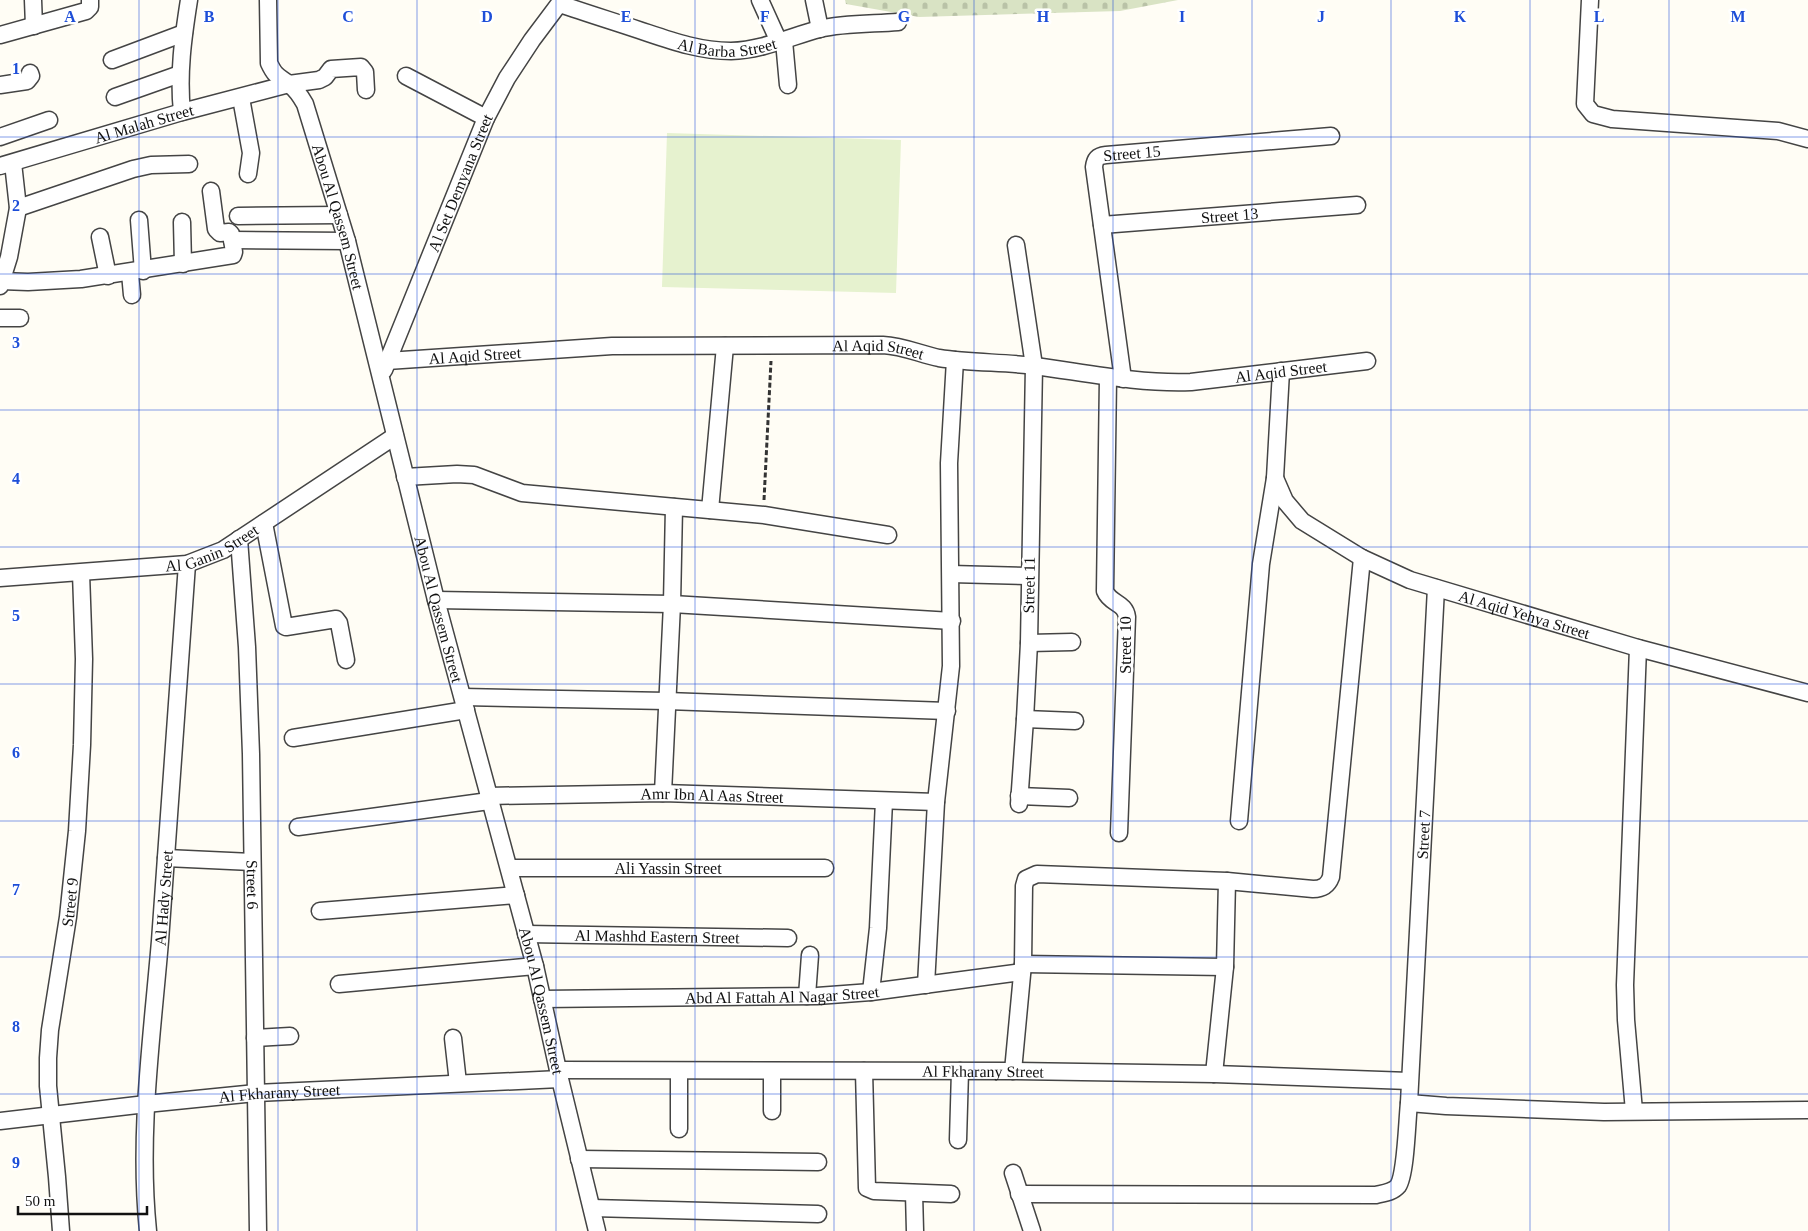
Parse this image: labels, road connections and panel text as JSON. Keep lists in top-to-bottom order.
{
  "streets": {
    "street": [
      "Al Barba Street",
      "Al Malah Street",
      "Street 15",
      "Al Set Demyana Street",
      "Street 13",
      "Abou Al Qassem Street",
      "Al Aqid Street",
      "Al Ganin Street",
      "Street 11",
      "Al Aqid Yehya Street",
      "Street 10",
      "Amr Ibn Al Aas Street",
      "Street 7",
      "Ali Yassin Street",
      "Street 6",
      "Al Hady Street",
      "Street 9",
      "Al Mashhd Eastern Street",
      "Abd Al Fattah Al Nagar Street",
      "Al Fkharany Street"
    ]
  },
  "crossings": [
    ["Al Barba Street", "Al Set Demyana Street"],
    ["Al Malah Street", "Abou Al Qassem Street"],
    ["Street 15", "Street 13"],
    ["Street 15", "Al Aqid Street"],
    ["Street 15", "Street 10"],
    ["Al Set Demyana Street", "Abou Al Qassem Street"],
    ["Al Set Demyana Street", "Al Aqid Street"],
    ["Abou Al Qassem Street", "Al Ganin Street"],
    ["Abou Al Qassem Street", "Amr Ibn Al Aas Street"],
    ["Abou Al Qassem Street", "Ali Yassin Street"],
    ["Abou Al Qassem Street", "Al Mashhd Eastern Street"],
    ["Abou Al Qassem Street", "Abd Al Fattah Al Nagar Street"],
    ["Abou Al Qassem Street", "Al Fkharany Street"],
    ["Al Aqid Street", "Street 11"],
    ["Al Aqid Street", "Street 10"],
    ["Al Ganin Street", "Street 6"],
    ["Al Ganin Street", "Al Hady Street"],
    ["Al Ganin Street", "Street 9"],
    ["Al Aqid Yehya Street", "Street 7"],
    ["Street 7", "Al Fkharany Street"],
    ["Street 6", "Al Fkharany Street"],
    ["Al Hady Street", "Al Fkharany Street"],
    ["Street 9", "Al Fkharany Street"]
  ],
  "scale_bar": "50 m",
  "grid": {
    "columns": [
      "A",
      "B",
      "C",
      "D",
      "E",
      "F",
      "G",
      "H",
      "I",
      "J",
      "K",
      "L",
      "M"
    ],
    "rows": [
      "1",
      "2",
      "3",
      "4",
      "5",
      "6",
      "7",
      "8",
      "9"
    ]
  }
}
